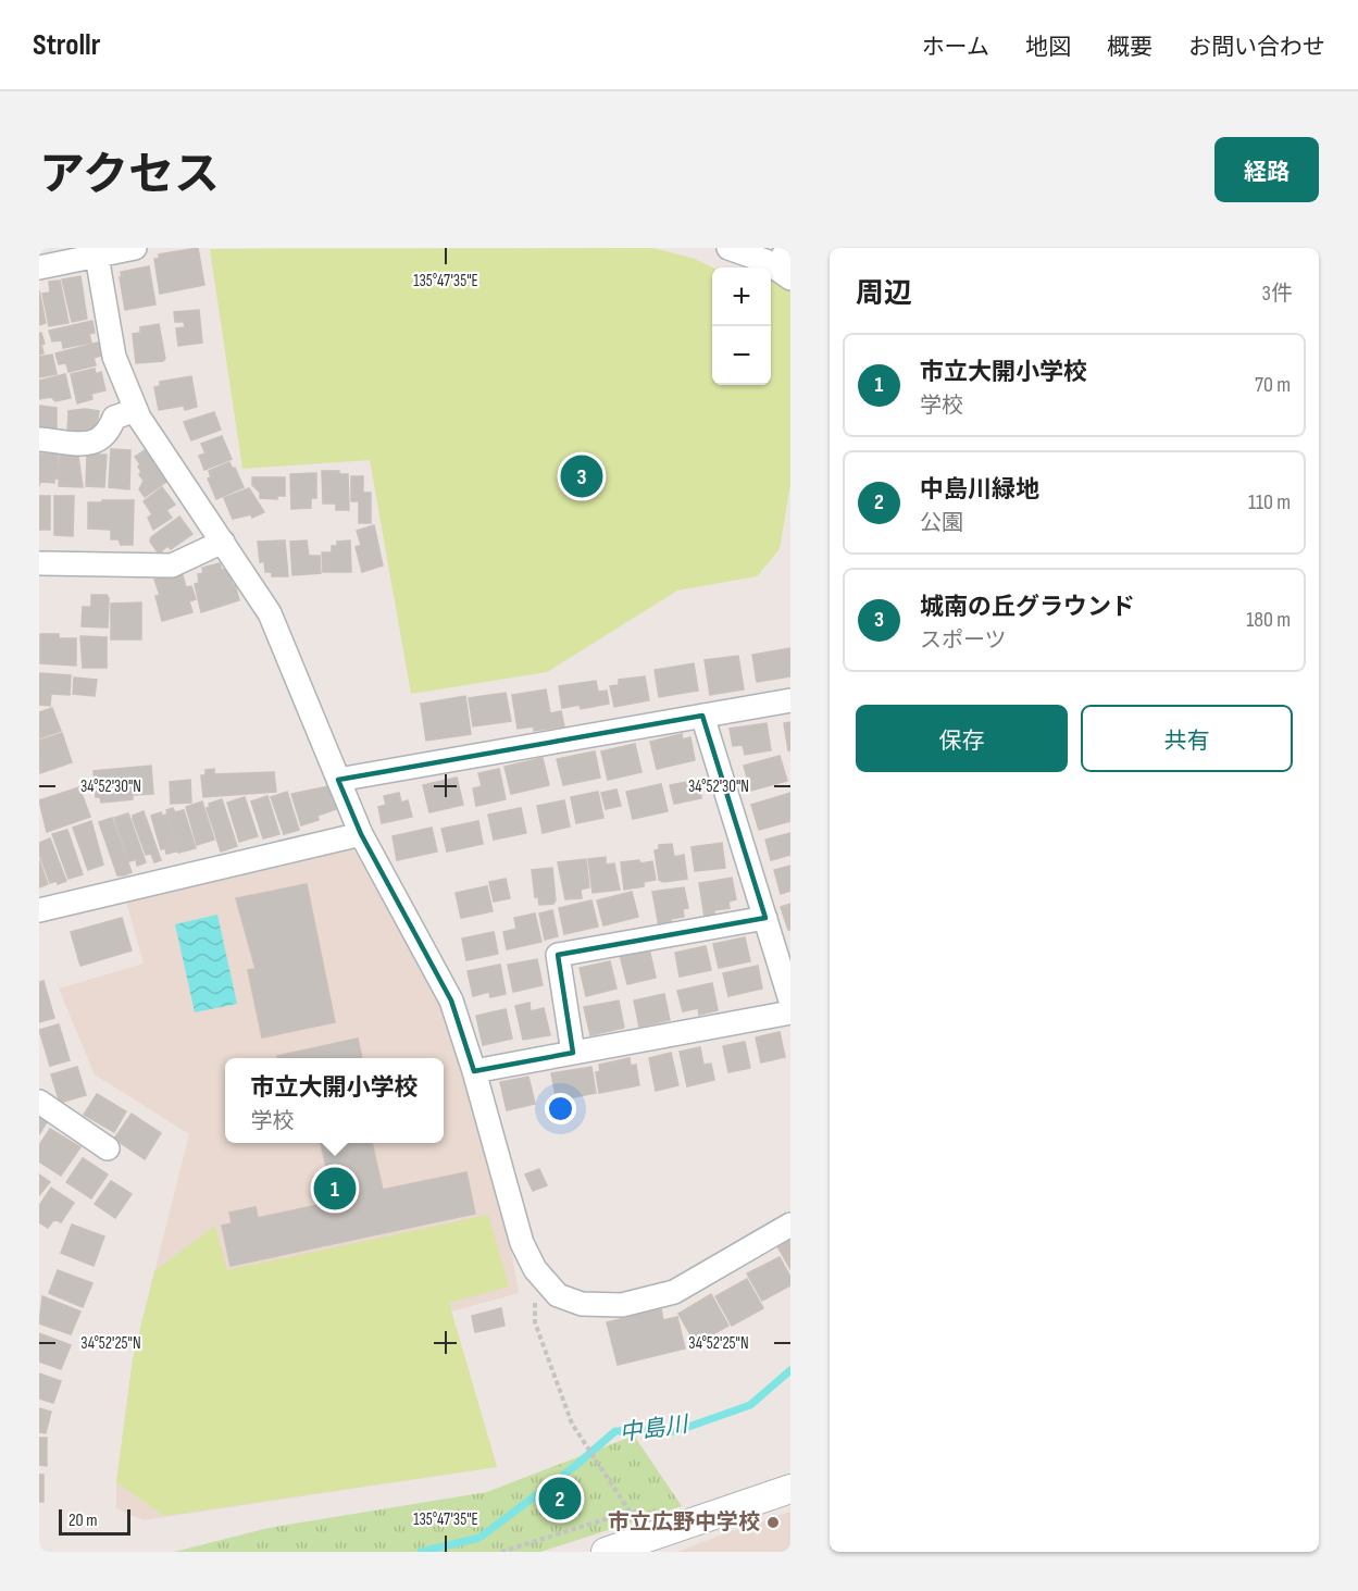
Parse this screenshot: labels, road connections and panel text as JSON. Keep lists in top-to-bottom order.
{
  "water": ["中島川"],
  "places": ["市立広野中学校"],
  "scale_bar": "20 m",
  "page": {
    "header": "Strollr",
    "nav": [
      "ホーム",
      "地図",
      "概要",
      "お問い合わせ"
    ],
    "title": "アクセス",
    "buttons": [
      "経路",
      ["保存", "共有"]
    ],
    "heading": ["周辺", "3件"],
    "map_buttons": ["+", "−"],
    "list": [
      {
        "mark": "1",
        "name": "市立大開小学校",
        "note": "学校",
        "value": "70 m"
      },
      {
        "mark": "2",
        "name": "中島川緑地",
        "note": "公園",
        "value": "110 m"
      },
      {
        "mark": "3",
        "name": "城南の丘グラウンド",
        "note": "スポーツ",
        "value": "180 m"
      }
    ],
    "pins": ["3", "1", "2"],
    "popup": ["市立大開小学校", "学校"],
    "scale": "20 m"
  },
  "coordinates": ["135°47'35\"E", "34°52'30\"N", "34°52'25\"N"]
}
